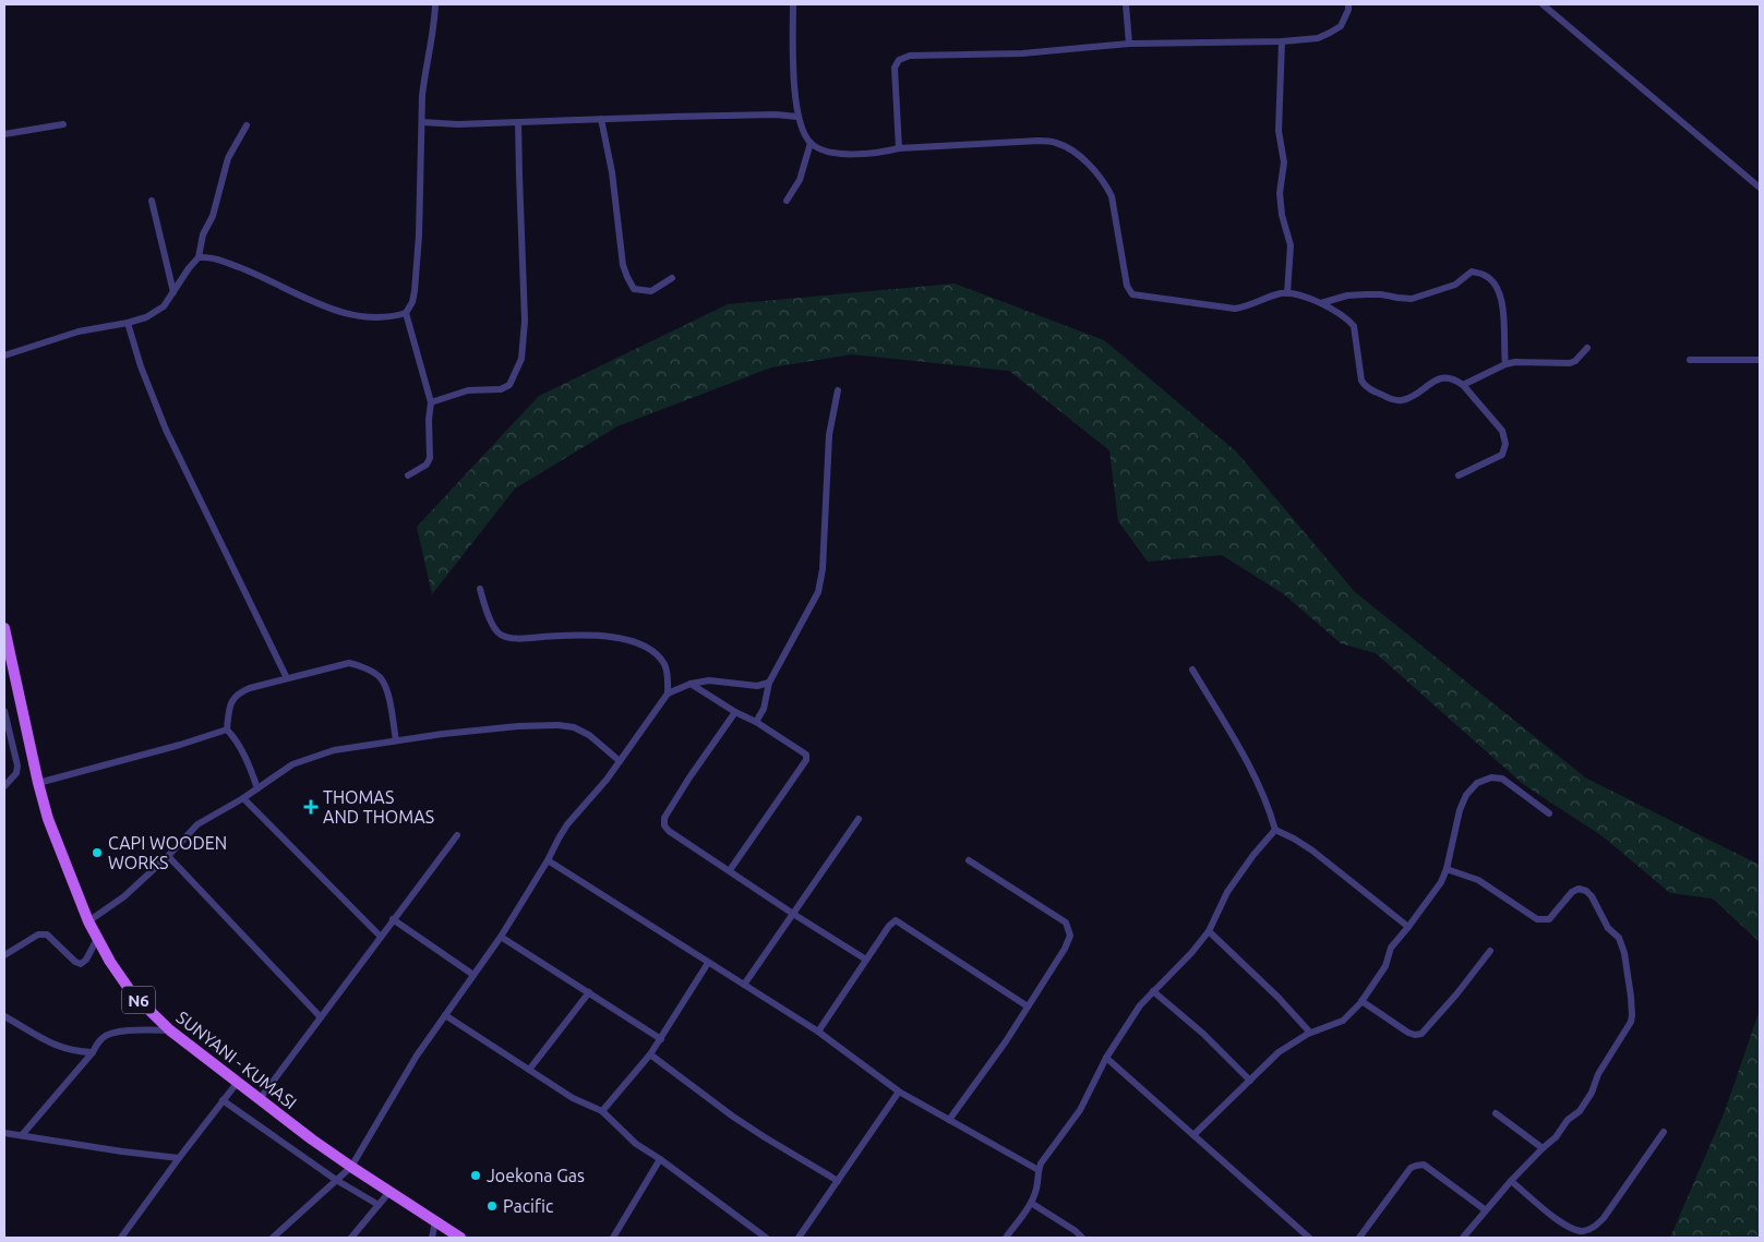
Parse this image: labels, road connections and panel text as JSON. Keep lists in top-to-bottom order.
{
  "streets": {
    "main road": ["N6", "SUNYANI - KUMASI"]
  },
  "places": {
    "health": ["THOMAS AND THOMAS"],
    "other": ["CAPI WOODEN WORKS", "Joekona Gas", "Pacific"]
  }
}
